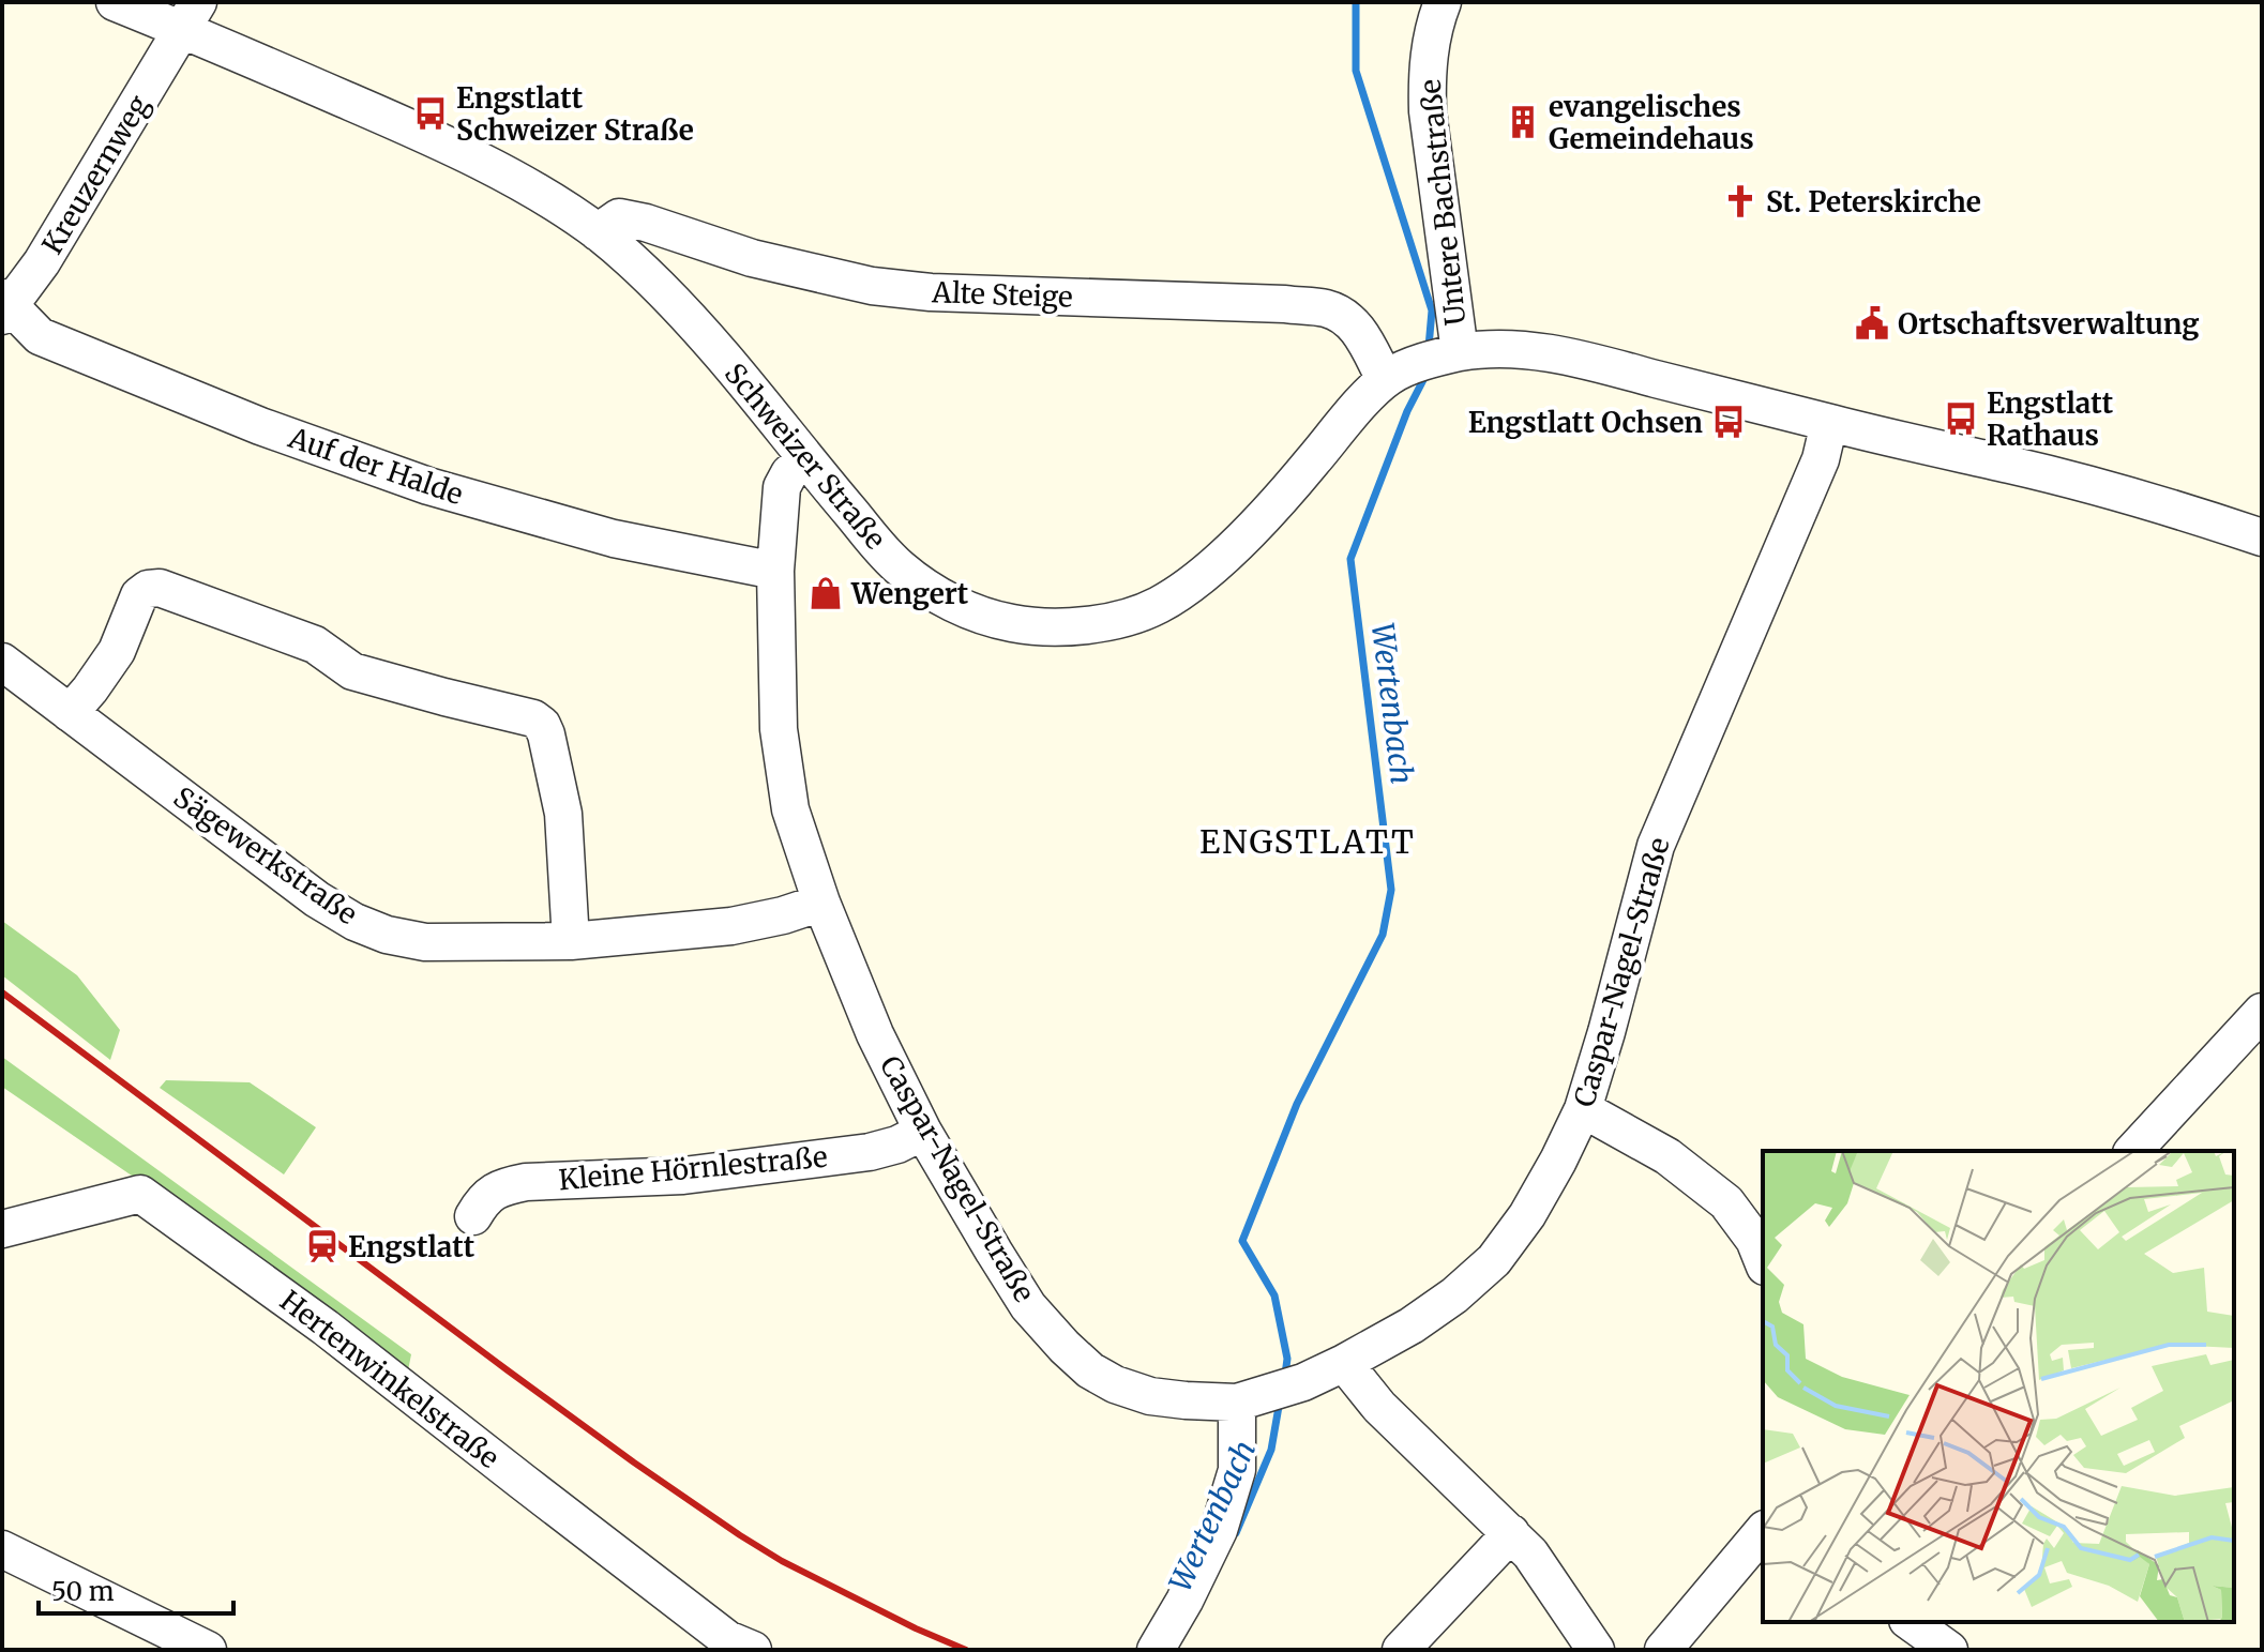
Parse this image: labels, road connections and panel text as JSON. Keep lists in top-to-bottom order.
{
  "streets": {
    "street": [
      "Kreuzernweg",
      "Untere Bachstraße",
      "Alte Steige",
      "Schweizer Straße",
      "Auf der Halde",
      "Sägewerkstraße",
      "Caspar-Nagel-Straße",
      "Kleine Hörnlestraße",
      "Hertenwinkelstraße"
    ]
  },
  "crossings": [
    ["Kreuzernweg", "Schweizer Straße"],
    ["Kreuzernweg", "Auf der Halde"],
    ["Alte Steige", "Schweizer Straße"],
    ["Schweizer Straße", "Caspar-Nagel-Straße"],
    ["Auf der Halde", "Caspar-Nagel-Straße"],
    ["Sägewerkstraße", "Caspar-Nagel-Straße"],
    ["Caspar-Nagel-Straße", "Kleine Hörnlestraße"]
  ],
  "districts": ["ENGSTLATT"],
  "water": ["Wertenbach"],
  "places": {
    "bus stop": ["Engstlatt Schweizer Straße", "Engstlatt Rathaus", "Engstlatt Ochsen"],
    "building": ["evangelisches Gemeindehaus"],
    "church": ["St. Peterskirche"],
    "public building": ["Ortschaftsverwaltung"],
    "shop": ["Wengert"],
    "station": ["Engstlatt"]
  },
  "scale_bar": "50 m"
}
